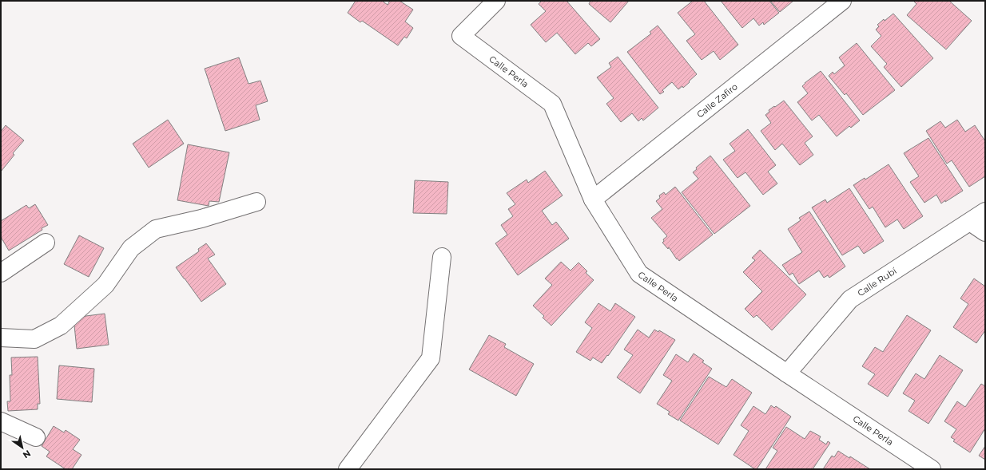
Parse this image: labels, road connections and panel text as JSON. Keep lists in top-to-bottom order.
{
  "streets": {
    "street": ["Calle Perla", "Calle Zafiro", "Calle Rubí"]
  },
  "crossings": [
    ["Calle Perla", "Calle Zafiro"],
    ["Calle Perla", "Calle Rubí"]
  ],
  "north": "bottom right"
}
